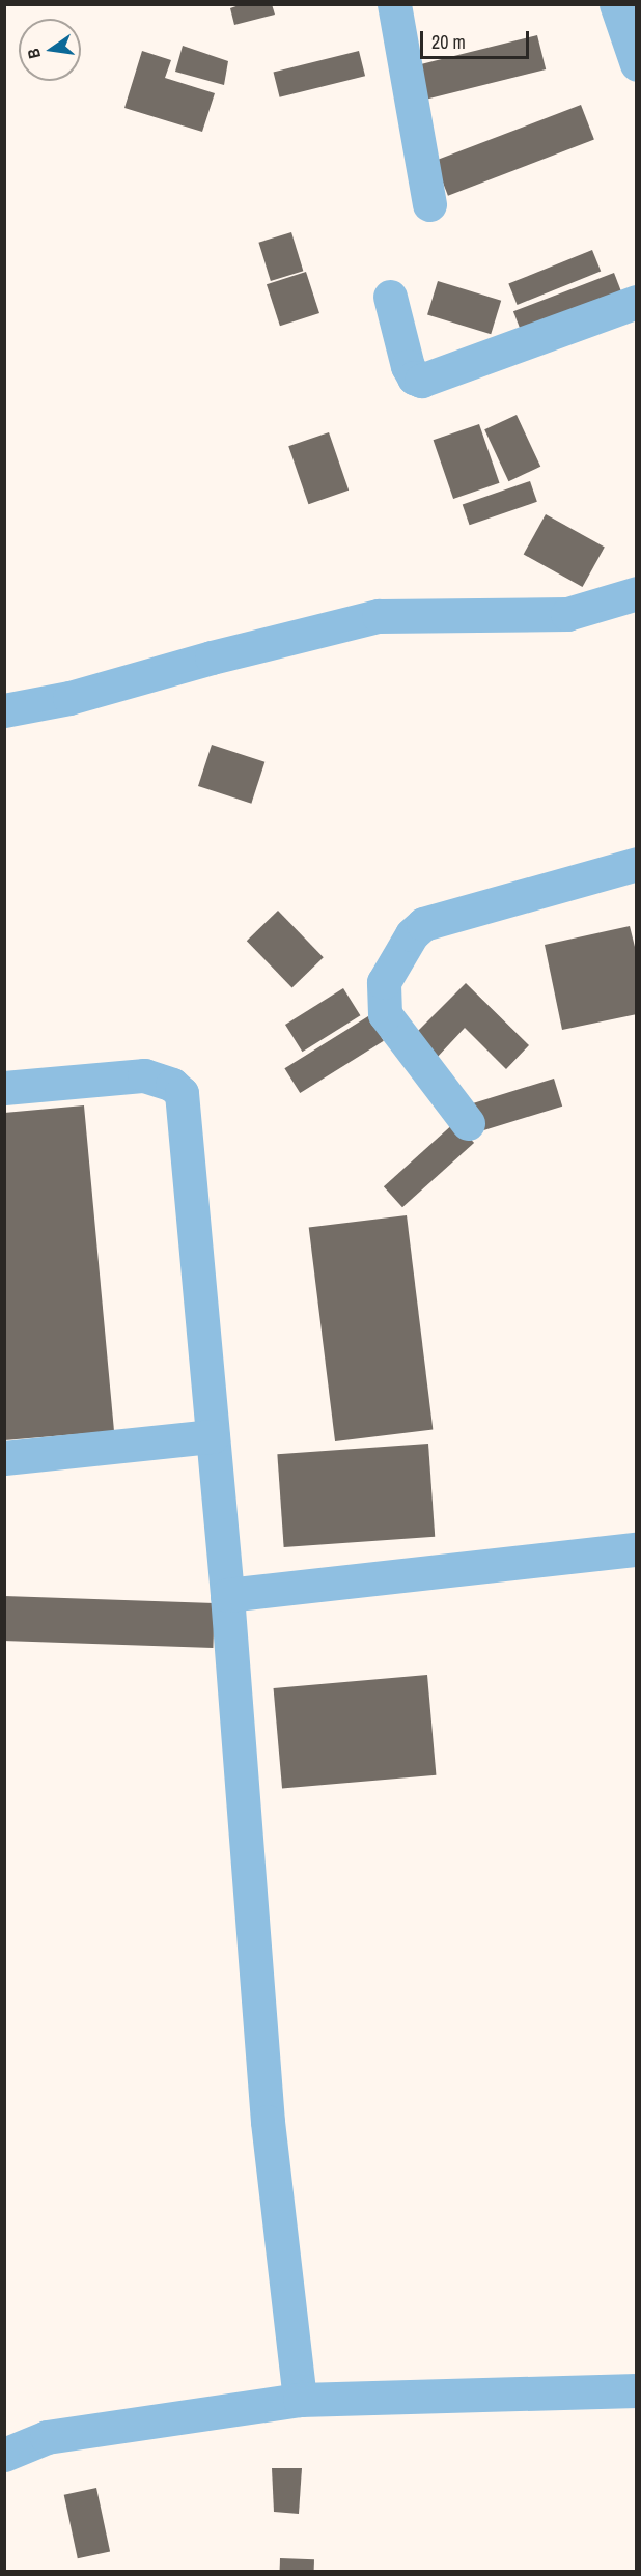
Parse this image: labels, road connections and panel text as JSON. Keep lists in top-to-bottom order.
{
  "scale_bar": "20 m",
  "north": "left"
}
